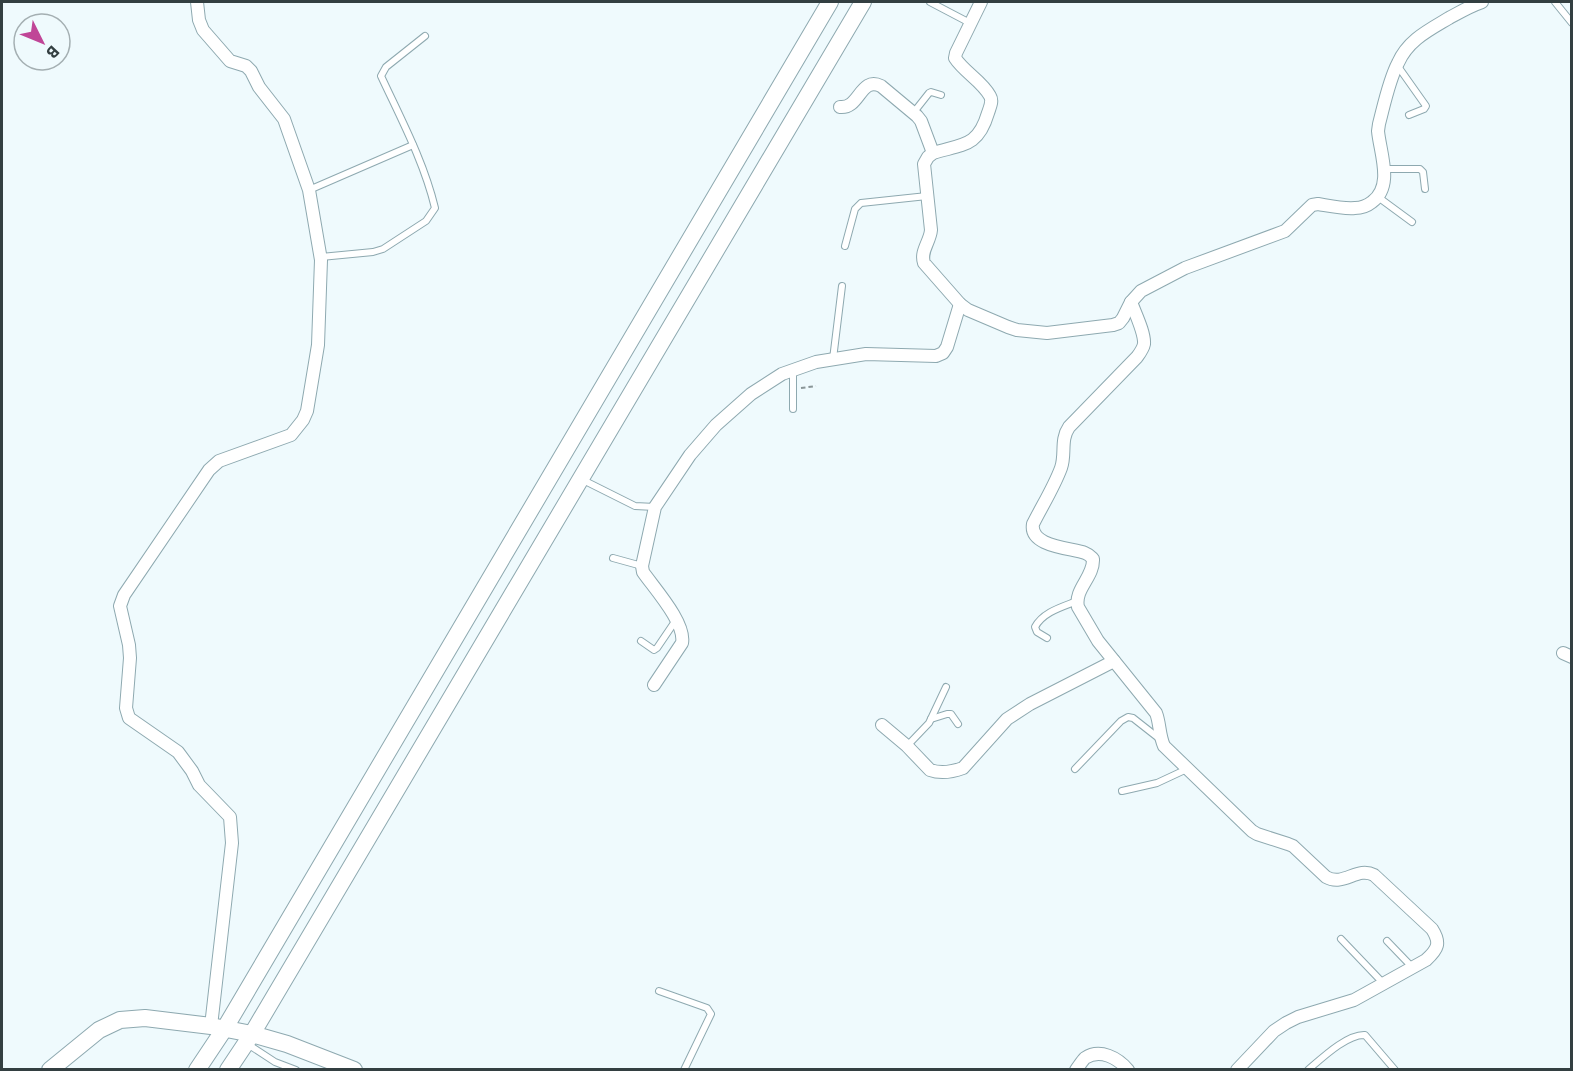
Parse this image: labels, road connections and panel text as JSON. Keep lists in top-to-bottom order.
{
  "north": "bottom right"
}
